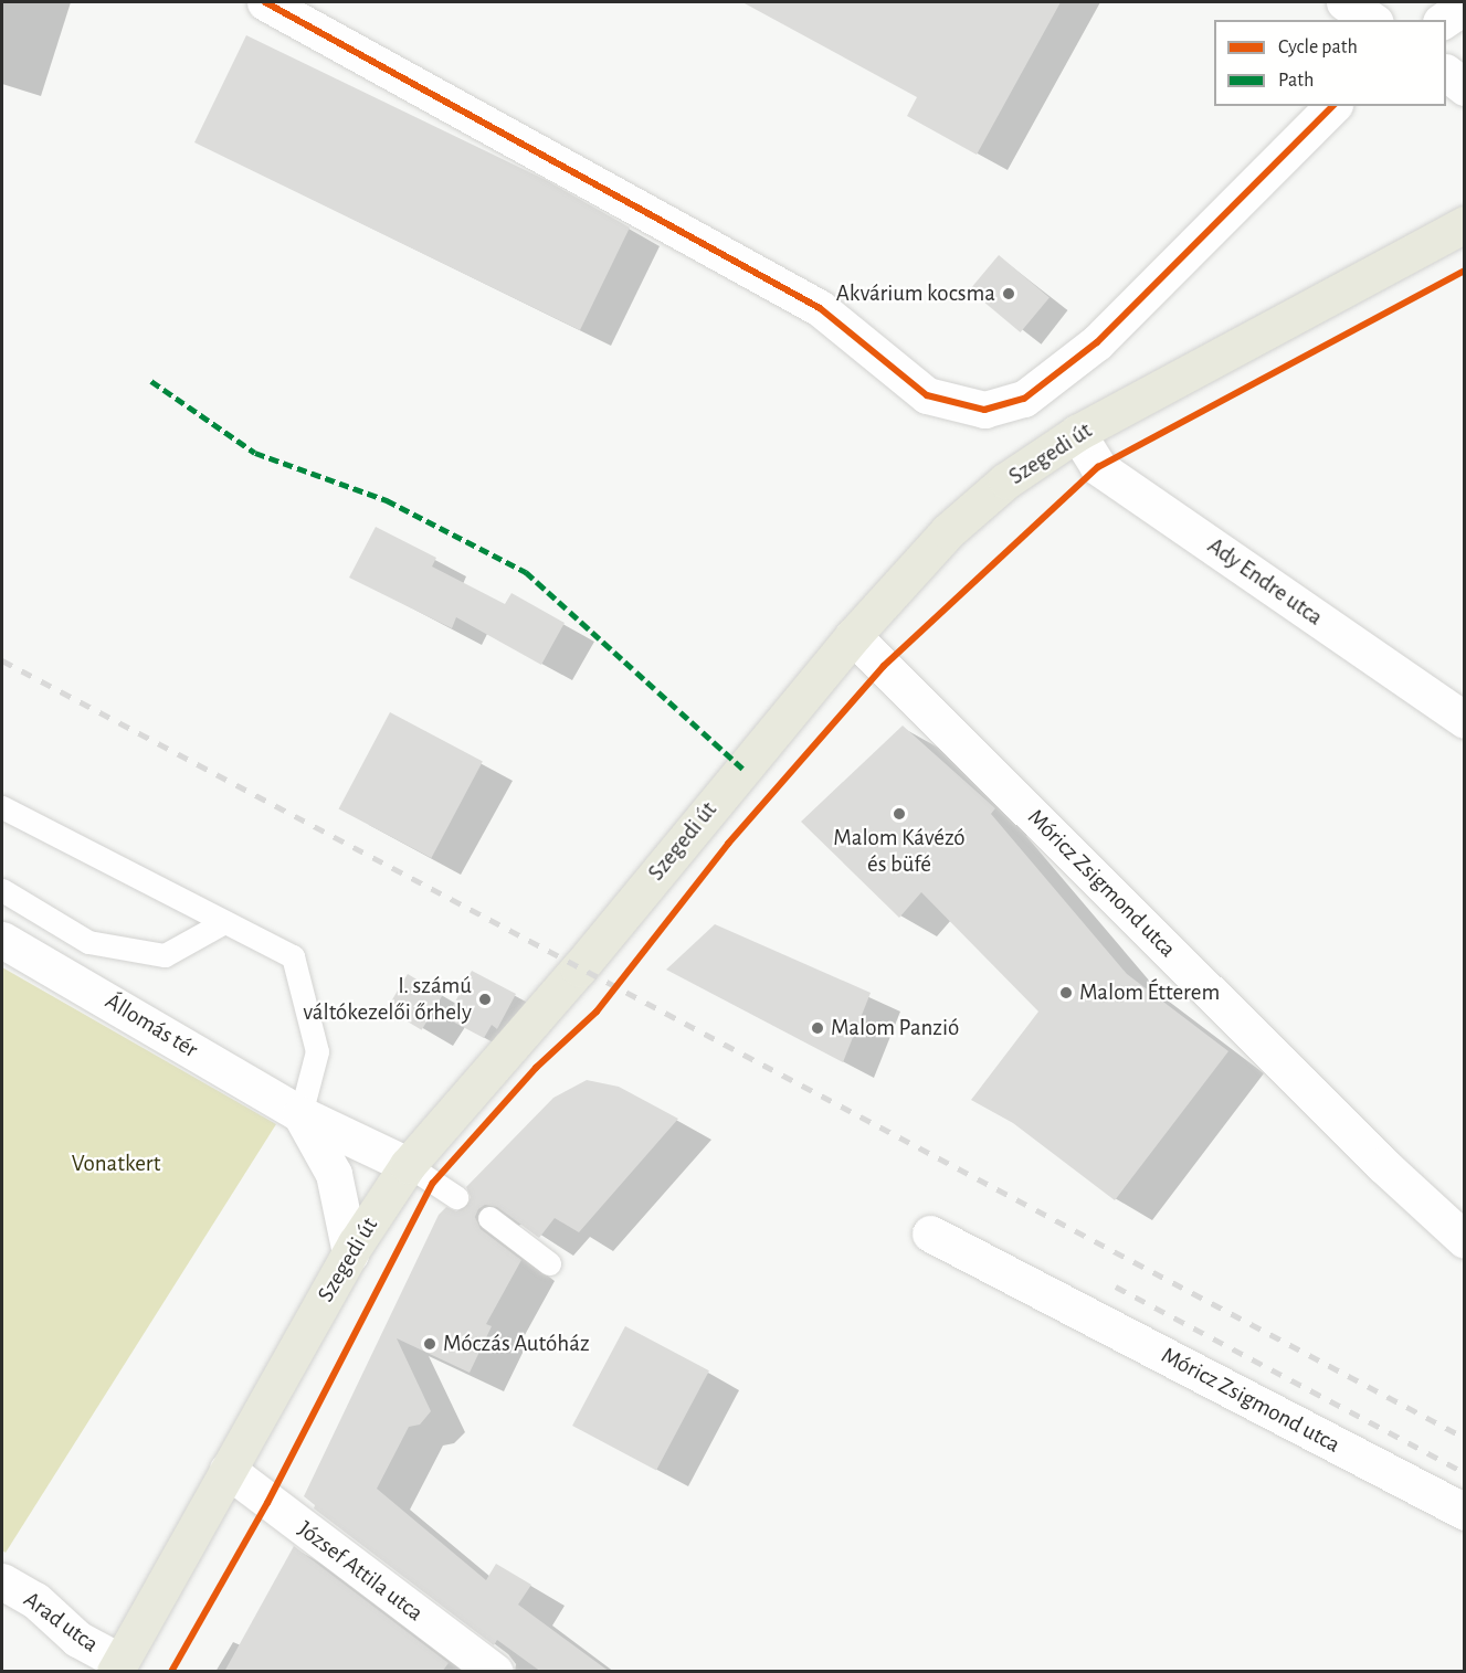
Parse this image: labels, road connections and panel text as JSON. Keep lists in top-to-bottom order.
{
  "streets": {
    "main road": ["Szegedi út"],
    "street": [
      "Ady Endre utca",
      "Móricz Zsigmond utca",
      "Állomás tér",
      "József Attila utca",
      "Arad utca"
    ]
  },
  "crossings": [
    ["Szegedi út", "Ady Endre utca"],
    ["Szegedi út", "Móricz Zsigmond utca"],
    ["Szegedi út", "Állomás tér"],
    ["Szegedi út", "József Attila utca"],
    ["Szegedi út", "Arad utca"]
  ],
  "parks": ["Vonatkert"],
  "places": [
    "Akvárium kocsma",
    "Malom Kávézó és büfé",
    "Malom Étterem",
    "I. számú váltókezelői őrhely",
    "Malom Panzió",
    "Móczás Autóház"
  ],
  "legend": ["Cycle path", "Path"]
}
